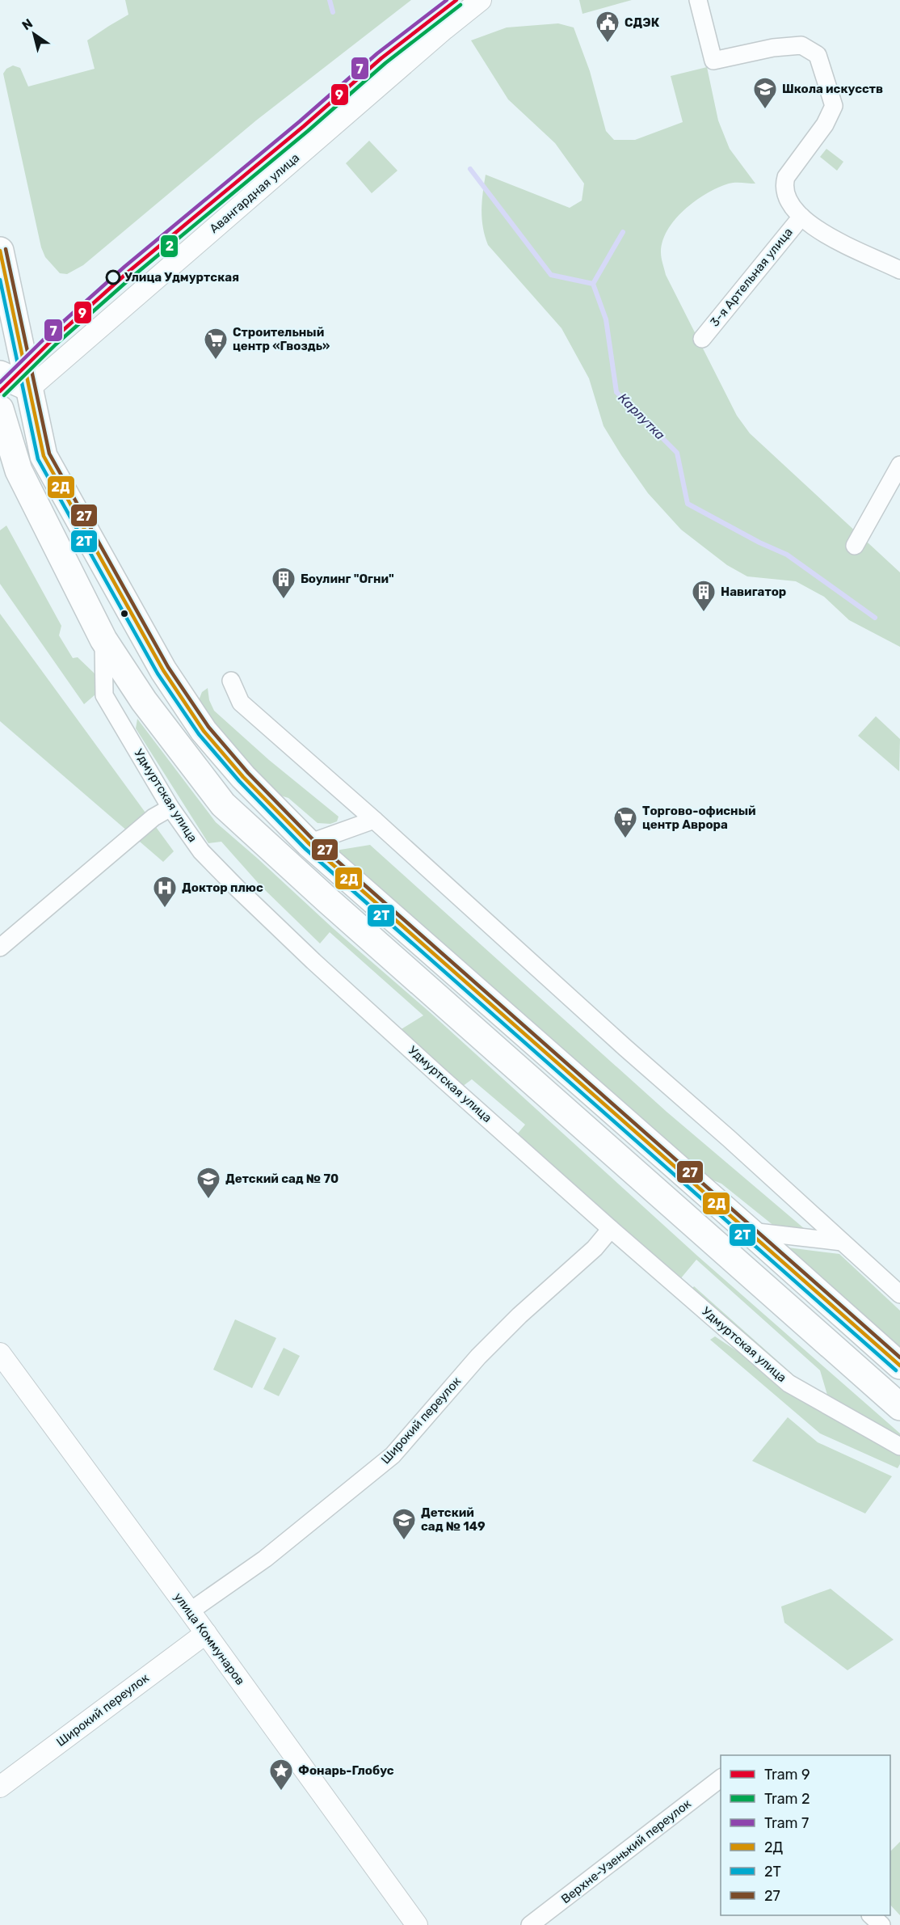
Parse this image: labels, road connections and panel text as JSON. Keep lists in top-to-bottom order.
{
  "streets": {
    "main road": ["Удмуртская улица"],
    "street": [
      "Авангардная улица",
      "3-я Артельная улица",
      "Широкий переулок",
      "улица Коммунаров",
      "Верхне-Узенький переулок"
    ]
  },
  "crossings": [
    ["Удмуртская улица", "Широкий переулок"],
    ["Широкий переулок", "улица Коммунаров"]
  ],
  "water": ["Карлутка"],
  "places": {
    "public building": ["СДЭК"],
    "school or university": ["Школа искусств", "Детский сад № 70", "Детский сад № 149"],
    "other": ["Улица Удмуртская"],
    "supermarket": ["Строительный центр «Гвоздь»", "Торгово-офисный центр Аврора"],
    "building": ["Боулинг \"Огни\"", "Навигатор"],
    "hospital": ["Доктор плюс"],
    "place": ["Фонарь-Глобус"]
  },
  "lines": [
    "tram line 9",
    "tram line 7",
    "tram line 2",
    "transit line 27",
    "transit line 2Д",
    "transit line 2Т"
  ],
  "legend": [
    "Tram 9",
    "Tram 2",
    "Tram 7",
    "2Д",
    "2Т",
    "27"
  ],
  "north": "top left"
}
